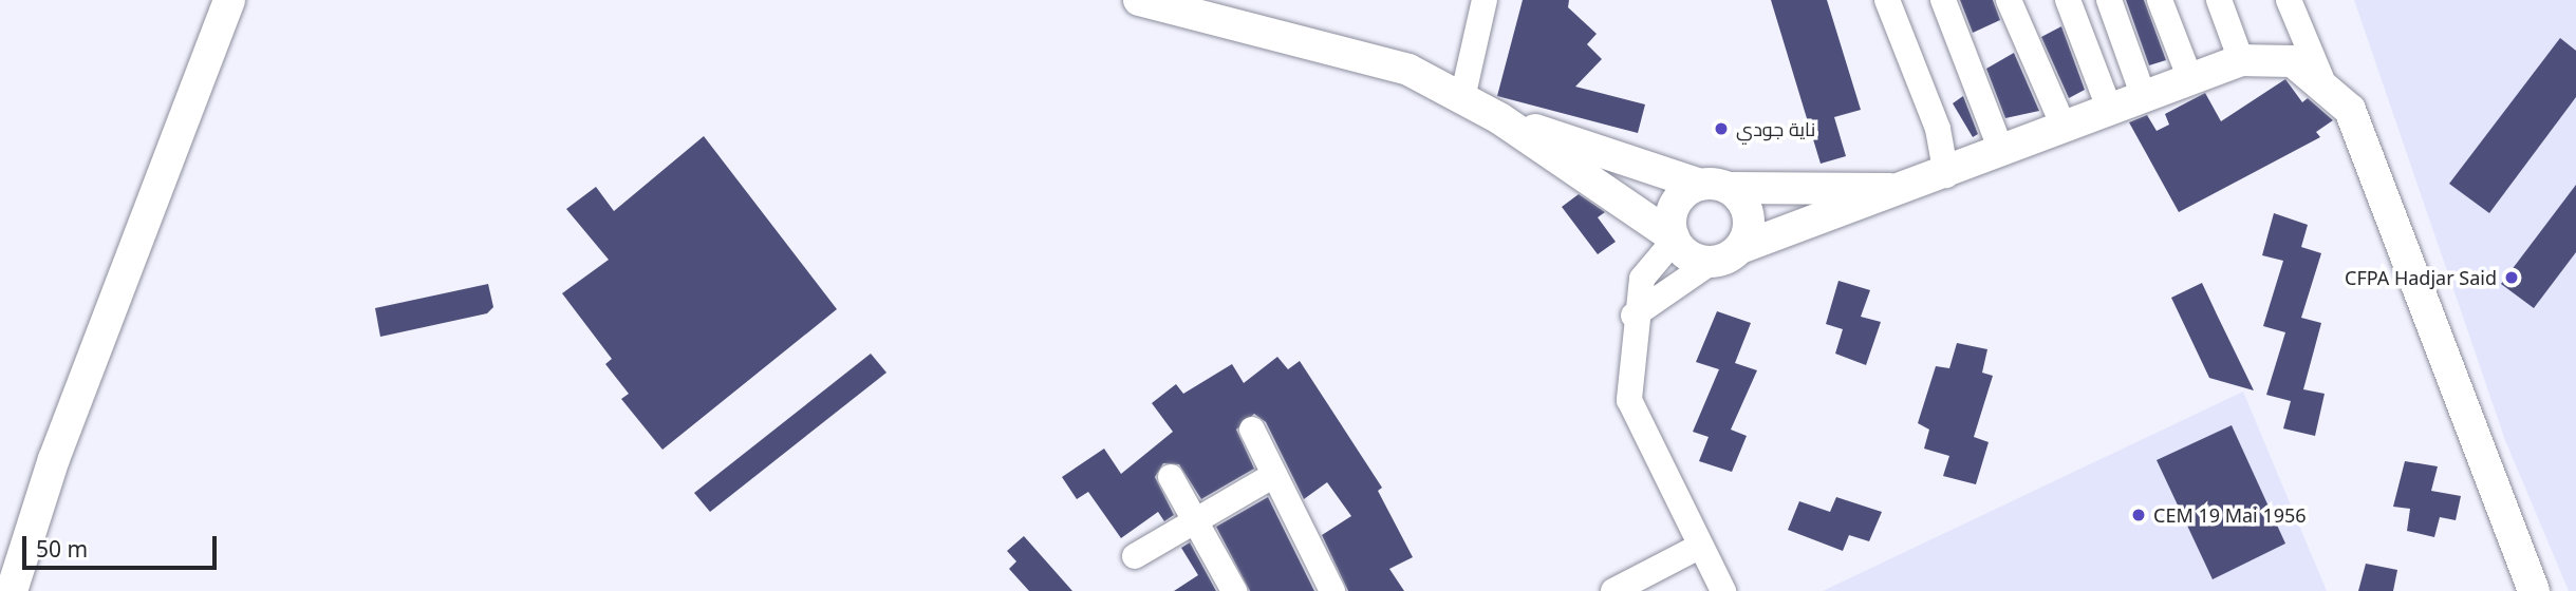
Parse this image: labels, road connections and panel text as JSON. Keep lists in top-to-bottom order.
{
  "places": ["ناية جودي", "CFPA Hadjar Said", "CEM 19 Mai 1956"],
  "scale_bar": "50 m"
}
